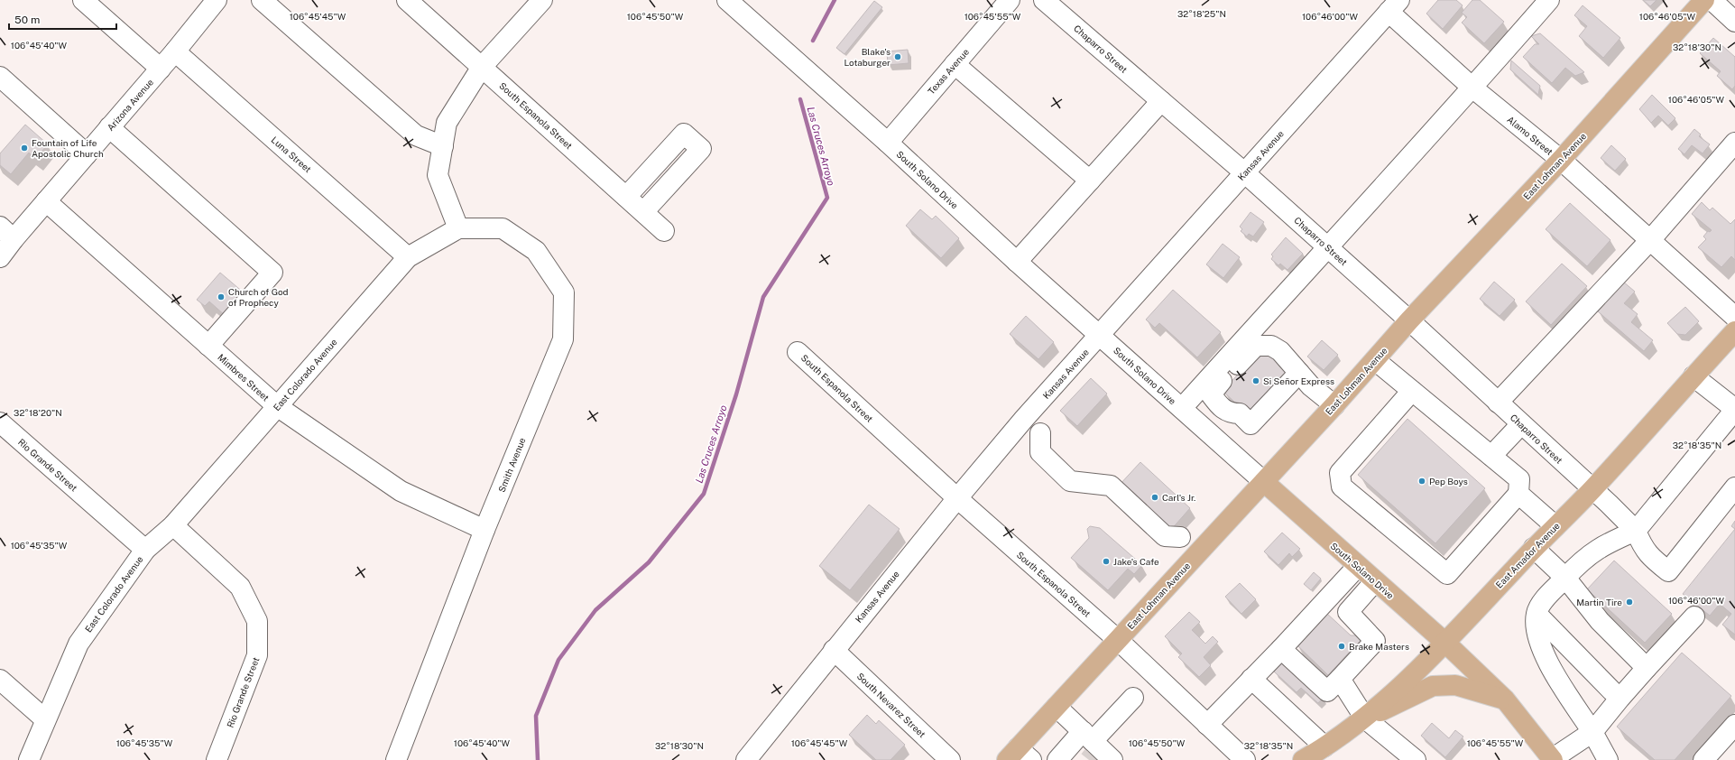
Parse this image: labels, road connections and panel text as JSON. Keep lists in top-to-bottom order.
{
  "streets": {
    "main road": ["East Lohman Avenue", "South Solano Drive", "East Amador Avenue"],
    "street": [
      "Chaparro Street",
      "Texas Avenue",
      "Arizona Avenue",
      "South Espanola Street",
      "Alamo Street",
      "Luna Street",
      "Kansas Avenue",
      "East Colorado Avenue",
      "Mimbres Street",
      "Rio Grande Street",
      "Smith Avenue",
      "South Nevarez Street"
    ]
  },
  "crossings": [
    ["Chaparro Street", "Kansas Avenue"],
    ["Chaparro Street", "East Lohman Avenue"],
    ["Chaparro Street", "East Amador Avenue"],
    ["Texas Avenue", "South Solano Drive"],
    ["Arizona Avenue", "Luna Street"],
    ["Arizona Avenue", "Mimbres Street"],
    ["South Espanola Street", "Kansas Avenue"],
    ["South Espanola Street", "East Lohman Avenue"],
    ["Alamo Street", "Kansas Avenue"],
    ["Alamo Street", "East Lohman Avenue"],
    ["Luna Street", "East Colorado Avenue"],
    ["Kansas Avenue", "South Solano Drive"],
    ["Kansas Avenue", "South Nevarez Street"],
    ["East Lohman Avenue", "South Solano Drive"],
    ["South Solano Drive", "East Amador Avenue"],
    ["East Colorado Avenue", "Mimbres Street"],
    ["East Colorado Avenue", "Rio Grande Street"],
    ["East Colorado Avenue", "Smith Avenue"],
    ["Mimbres Street", "Smith Avenue"]
  ],
  "water": ["Las Cruces Arroyo"],
  "places": [
    "Blake's Lotaburger",
    "Fountain of Life Apostolic Church",
    "Church of God of Prophecy",
    "Si Señor Express",
    "Pep Boys",
    "Carl's Jr.",
    "Jake's Cafe",
    "Martin Tire",
    "Brake Masters"
  ],
  "scale_bar": "50 m",
  "coordinates": [
    "32°18'25\"N",
    "106°46'05\"W",
    "106°46'00\"W",
    "106°45'45\"W",
    "106°45'50\"W",
    "106°45'55\"W",
    "106°45'40\"W",
    "32°18'30\"N",
    "32°18'20\"N",
    "32°18'35\"N",
    "106°45'35\"W"
  ]
}
